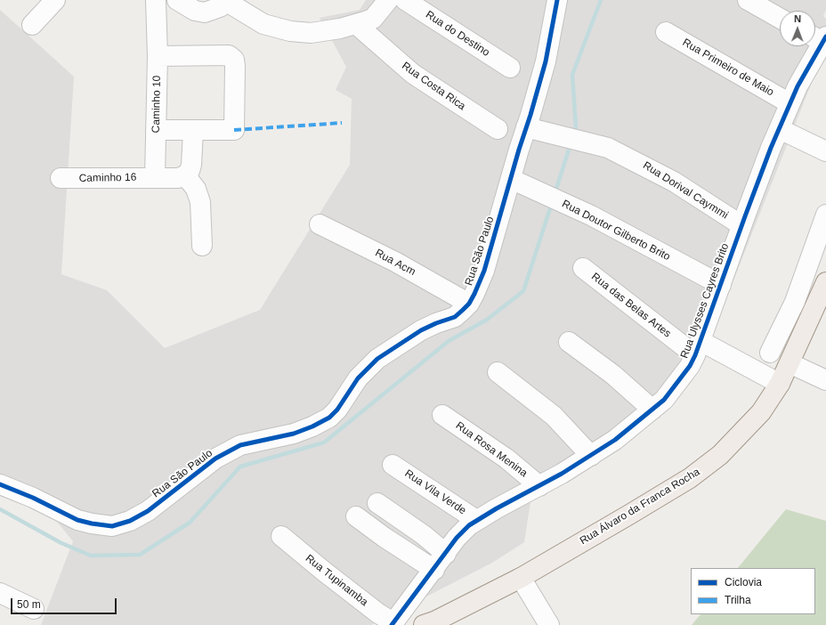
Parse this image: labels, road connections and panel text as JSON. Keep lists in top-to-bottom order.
{
  "streets": {
    "main road": ["Rua Álvaro da Franca Rocha"],
    "street": [
      "Rua do Destino",
      "Rua Primeiro de Maio",
      "Rua Costa Rica",
      "Caminho 10",
      "Caminho 16",
      "Rua Dorival Caymmi",
      "Rua Doutor Gilberto Brito",
      "Rua São Paulo",
      "Rua Acm",
      "Rua Ulysses Cayres Brito",
      "Rua das Belas Artes",
      "Rua Rosa Menina",
      "Rua Vila Verde",
      "Rua Tupinamba"
    ]
  },
  "crossings": [
    ["Rua Primeiro de Maio", "Rua Ulysses Cayres Brito"],
    ["Caminho 10", "Caminho 16"],
    ["Rua Dorival Caymmi", "Rua São Paulo"],
    ["Rua Dorival Caymmi", "Rua Ulysses Cayres Brito"],
    ["Rua Doutor Gilberto Brito", "Rua São Paulo"],
    ["Rua Doutor Gilberto Brito", "Rua Ulysses Cayres Brito"],
    ["Rua São Paulo", "Rua Acm"],
    ["Rua Ulysses Cayres Brito", "Rua das Belas Artes"],
    ["Rua Ulysses Cayres Brito", "Rua Rosa Menina"],
    ["Rua Ulysses Cayres Brito", "Rua Vila Verde"],
    ["Rua Ulysses Cayres Brito", "Rua Tupinamba"],
    ["Rua das Belas Artes", "Rua Álvaro da Franca Rocha"]
  ],
  "legend": ["Ciclovia", "Trilha"],
  "scale_bar": "50 m",
  "north": "top"
}
